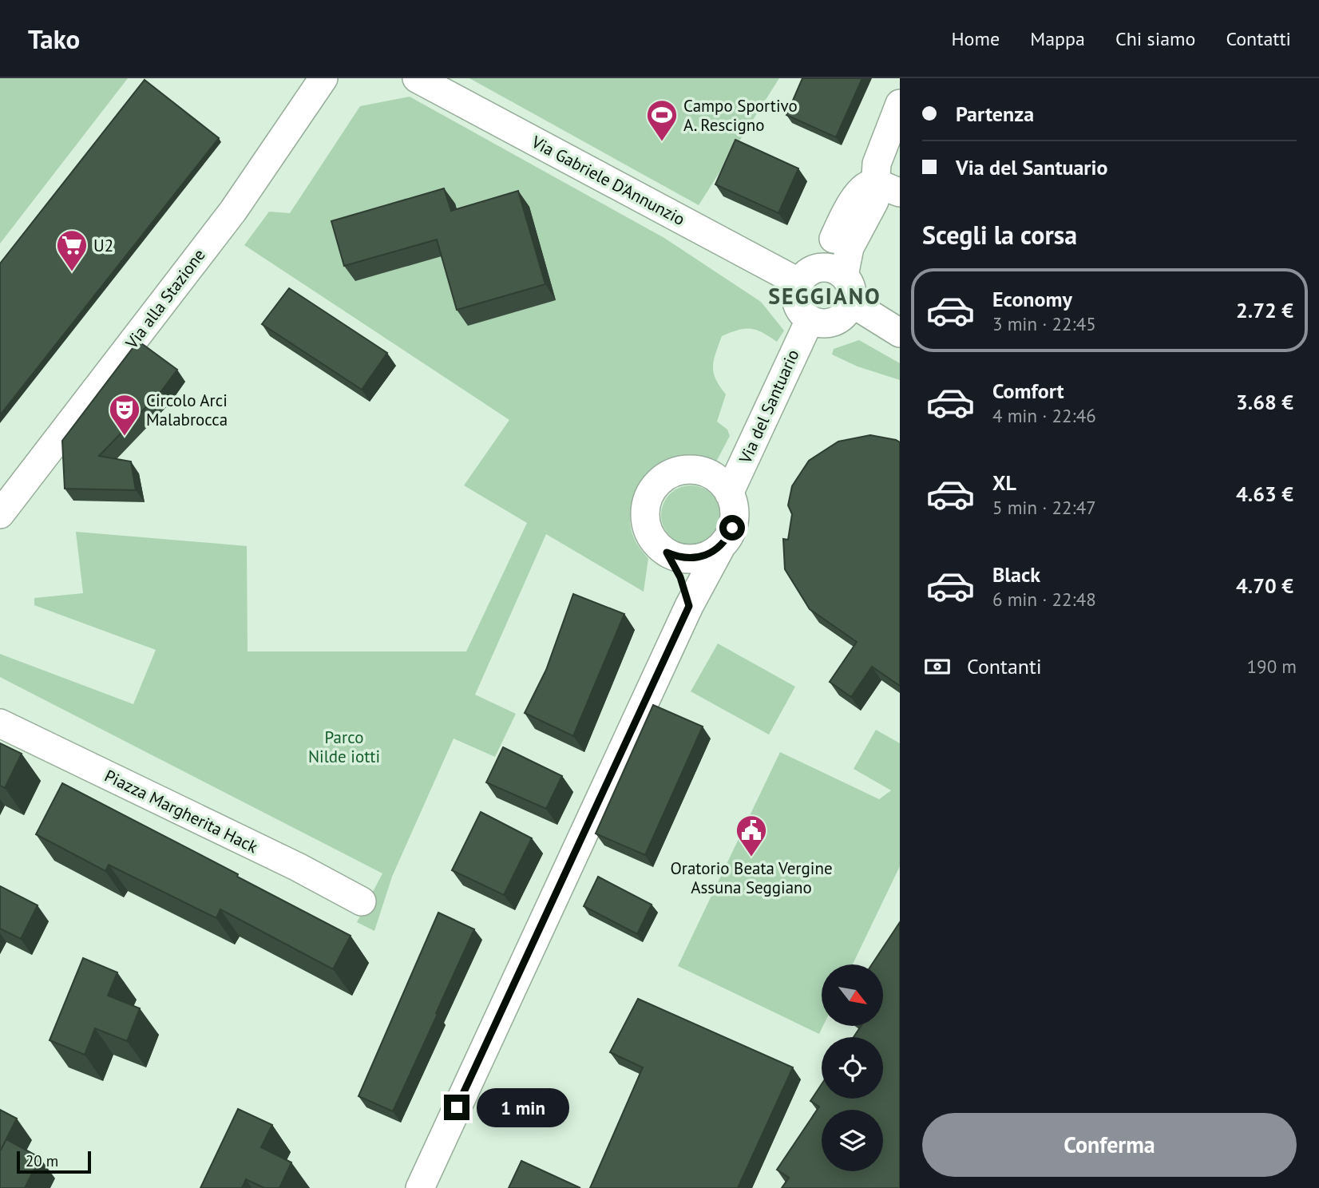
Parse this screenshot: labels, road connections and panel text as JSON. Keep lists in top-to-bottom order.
{
  "streets": {
    "street": [
      "Via Gabriele D'Annunzio",
      "Via alla Stazione",
      "Via del Santuario",
      "Piazza Margherita Hack"
    ]
  },
  "crossings": [
    ["Via Gabriele D'Annunzio", "Via del Santuario"]
  ],
  "districts": ["SEGGIANO"],
  "parks": ["Parco Nilde iotti"],
  "places": {
    "sports": ["Campo Sportivo A. Rescigno"],
    "supermarket": ["U2"],
    "theatre": ["Circolo Arci Malabrocca"],
    "public building": ["Oratorio Beata Vergine Assuna Seggiano"]
  },
  "scale_bar": "20 m",
  "north": "bottom right",
  "page": {
    "header": "Tako",
    "nav": [
      "Home",
      "Mappa",
      "Chi siamo",
      "Contatti"
    ],
    "banner": ["Partenza", "Via del Santuario"],
    "heading": "Scegli la corsa",
    "list": [
      {
        "name": "Economy",
        "note": "3 min · 22:45",
        "value": "2.72 €"
      },
      {
        "name": "Comfort",
        "note": "4 min · 22:46",
        "value": "3.68 €"
      },
      {
        "name": "XL",
        "note": "5 min · 22:47",
        "value": "4.63 €"
      },
      {
        "name": "Black",
        "note": "6 min · 22:48",
        "value": "4.70 €"
      }
    ],
    "pay": ["Contanti", "190 m"],
    "bubble": "1 min",
    "buttons": "Conferma",
    "scale": "20 m"
  }
}
